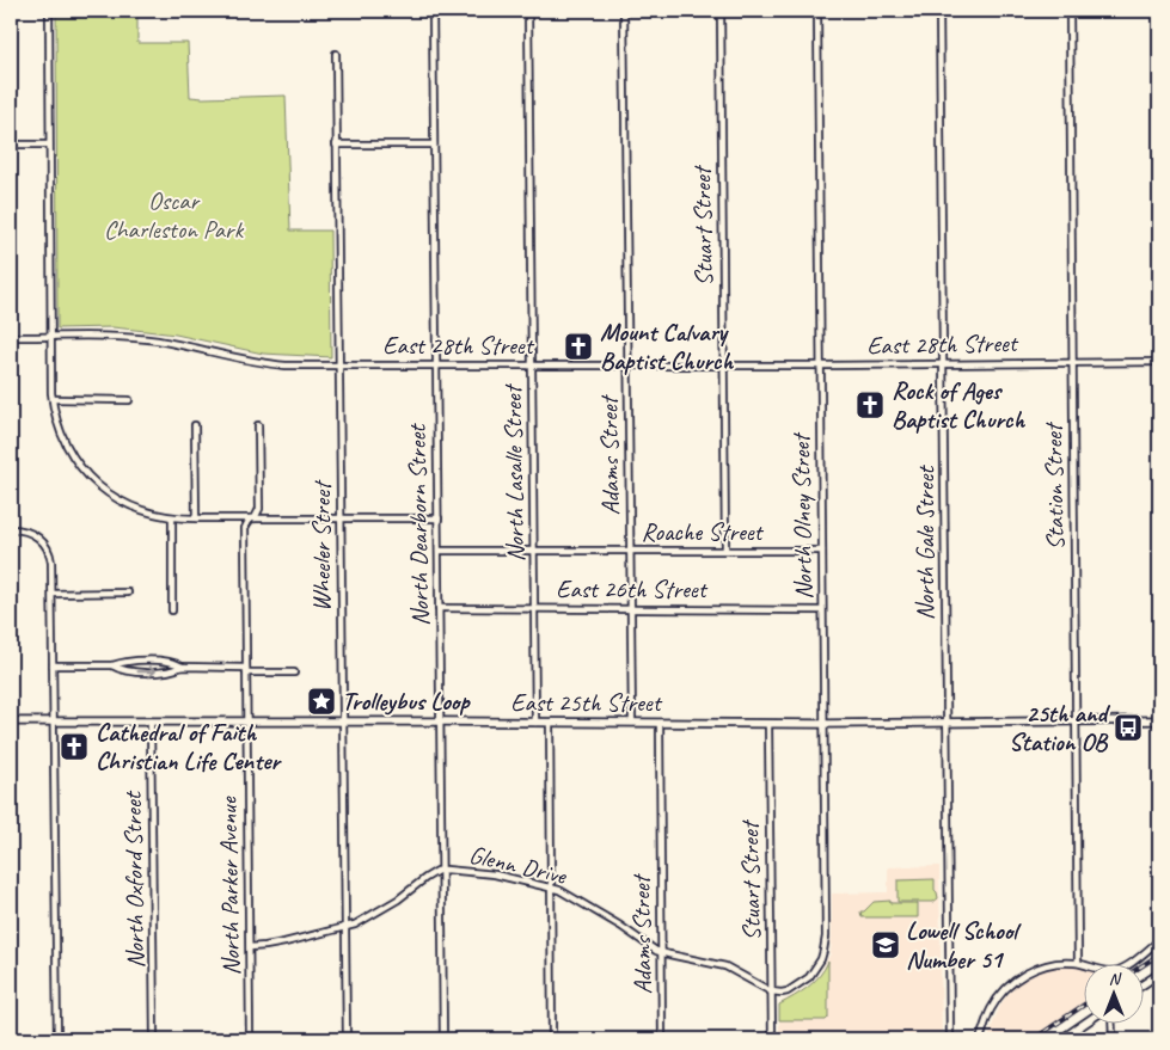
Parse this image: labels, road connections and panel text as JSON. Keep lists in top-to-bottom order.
{
  "streets": {
    "street": [
      "Stuart Street",
      "East 28th Street",
      "Adams Street",
      "North Lasalle Street",
      "Station Street",
      "North Olney Street",
      "North Dearborn Street",
      "Roache Street",
      "North Gale Street",
      "Wheeler Street",
      "East 26th Street",
      "East 25th Street",
      "Glenn Drive",
      "North Oxford Street",
      "North Parker Avenue"
    ]
  },
  "crossings": [
    ["Stuart Street", "East 28th Street"],
    ["Stuart Street", "North Olney Street"],
    ["Stuart Street", "Roache Street"],
    ["Stuart Street", "East 25th Street"],
    ["Stuart Street", "Glenn Drive"],
    ["East 28th Street", "Adams Street"],
    ["East 28th Street", "North Lasalle Street"],
    ["East 28th Street", "Station Street"],
    ["East 28th Street", "North Olney Street"],
    ["East 28th Street", "North Dearborn Street"],
    ["East 28th Street", "North Gale Street"],
    ["East 28th Street", "Wheeler Street"],
    ["Adams Street", "Roache Street"],
    ["Adams Street", "East 26th Street"],
    ["Adams Street", "East 25th Street"],
    ["Adams Street", "Glenn Drive"],
    ["North Lasalle Street", "Roache Street"],
    ["North Lasalle Street", "East 26th Street"],
    ["North Lasalle Street", "East 25th Street"],
    ["Station Street", "East 25th Street"],
    ["North Olney Street", "Roache Street"],
    ["North Olney Street", "East 26th Street"],
    ["North Olney Street", "East 25th Street"],
    ["North Olney Street", "Glenn Drive"],
    ["North Dearborn Street", "Roache Street"],
    ["North Dearborn Street", "East 26th Street"],
    ["North Dearborn Street", "East 25th Street"],
    ["North Dearborn Street", "Glenn Drive"],
    ["North Gale Street", "East 25th Street"],
    ["Wheeler Street", "East 25th Street"],
    ["Wheeler Street", "Glenn Drive"],
    ["East 25th Street", "North Oxford Street"],
    ["East 25th Street", "North Parker Avenue"],
    ["Glenn Drive", "North Parker Avenue"]
  ],
  "parks": ["Oscar Charleston Park"],
  "places": {
    "church": ["Mount Calvary Baptist Church", "Rock of Ages Baptist Church", "Cathedral of Faith Christian Life Center"],
    "place": ["Trolleybus Loop"],
    "bus stop": ["25th and Station OB"],
    "school or university": ["Lowell School Number 51"]
  },
  "north": "top"
}
